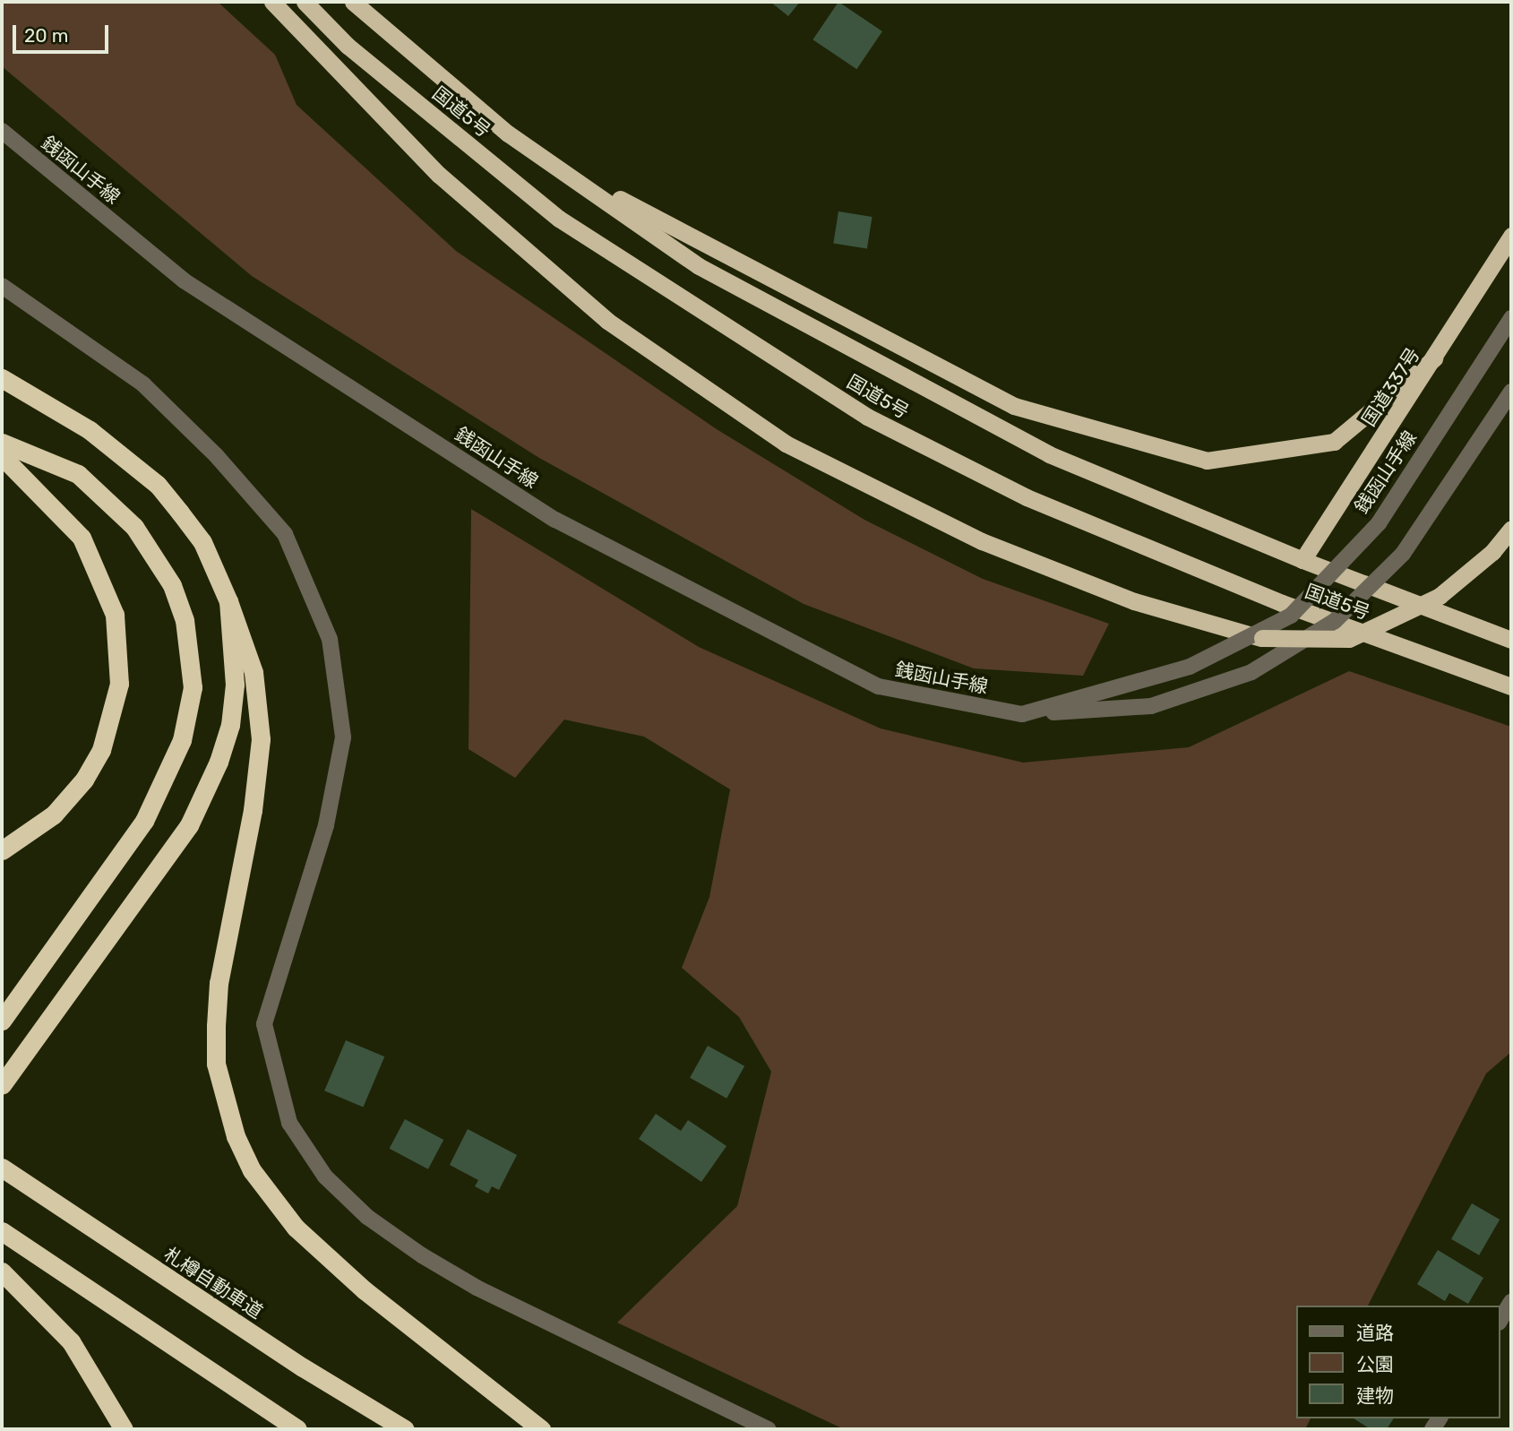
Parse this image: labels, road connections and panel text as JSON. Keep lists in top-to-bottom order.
{
  "streets": {
    "highway": ["国道5号", "国道337号", "札樽自動車道"],
    "street": ["銭函山手線"]
  },
  "crossings": [
    ["国道5号", "国道337号"]
  ],
  "legend": ["道路", "公園", "建物"],
  "scale_bar": "20 m"
}
